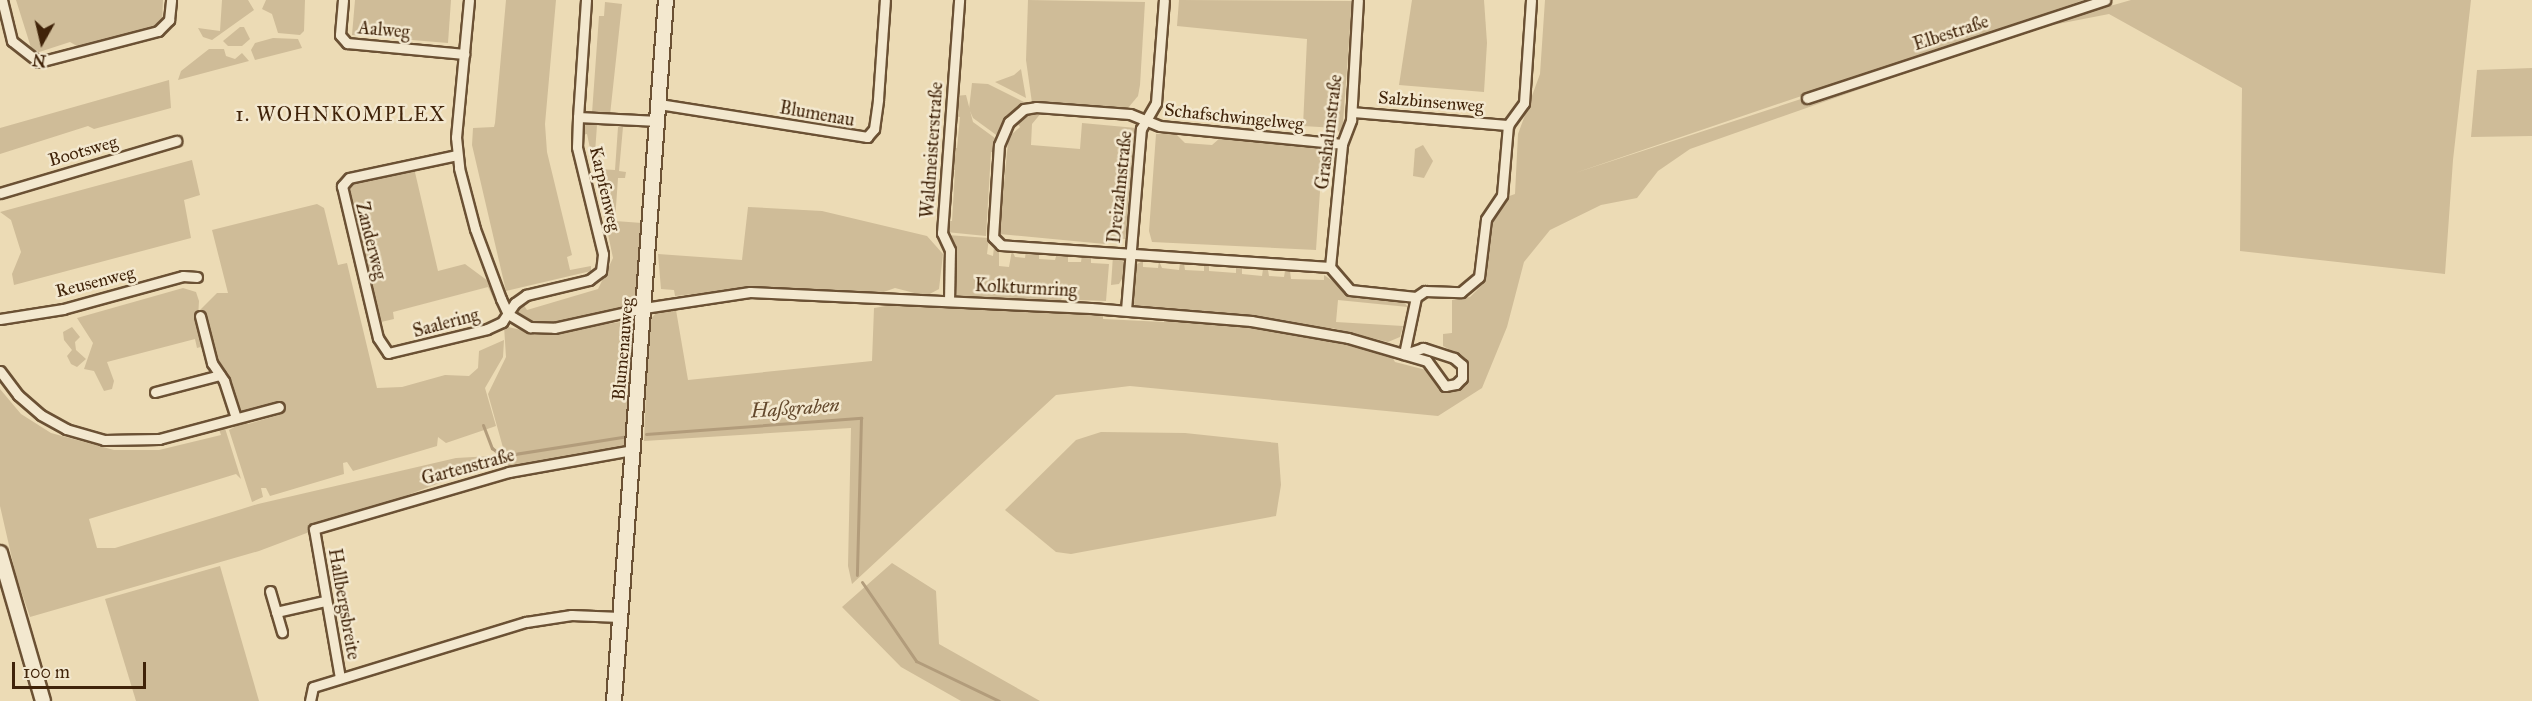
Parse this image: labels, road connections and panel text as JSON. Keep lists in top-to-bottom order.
{
  "streets": {
    "street": [
      "Aalweg",
      "Elbestraße",
      "Salzbinsenweg",
      "Blumenau",
      "Schafschwingelweg",
      "Grashalmstraße",
      "Waldmeisterstraße",
      "Bootsweg",
      "Dreizahnstraße",
      "Karpfenweg",
      "Zanderweg",
      "Reusenweg",
      "Kolkturmring",
      "Saalering",
      "Blumenauweg",
      "Gartenstraße",
      "Hallbergsbreite"
    ]
  },
  "crossings": [
    ["Salzbinsenweg", "Grashalmstraße"],
    ["Blumenau", "Blumenauweg"],
    ["Schafschwingelweg", "Grashalmstraße"],
    ["Schafschwingelweg", "Dreizahnstraße"],
    ["Waldmeisterstraße", "Kolkturmring"],
    ["Dreizahnstraße", "Kolkturmring"],
    ["Karpfenweg", "Saalering"],
    ["Karpfenweg", "Blumenauweg"],
    ["Zanderweg", "Saalering"],
    ["Kolkturmring", "Saalering"],
    ["Kolkturmring", "Blumenauweg"],
    ["Blumenauweg", "Gartenstraße"],
    ["Gartenstraße", "Hallbergsbreite"]
  ],
  "districts": ["1. WOHNKOMPLEX"],
  "water": ["Haßgraben"],
  "scale_bar": "100 m",
  "north": "bottom"
}
